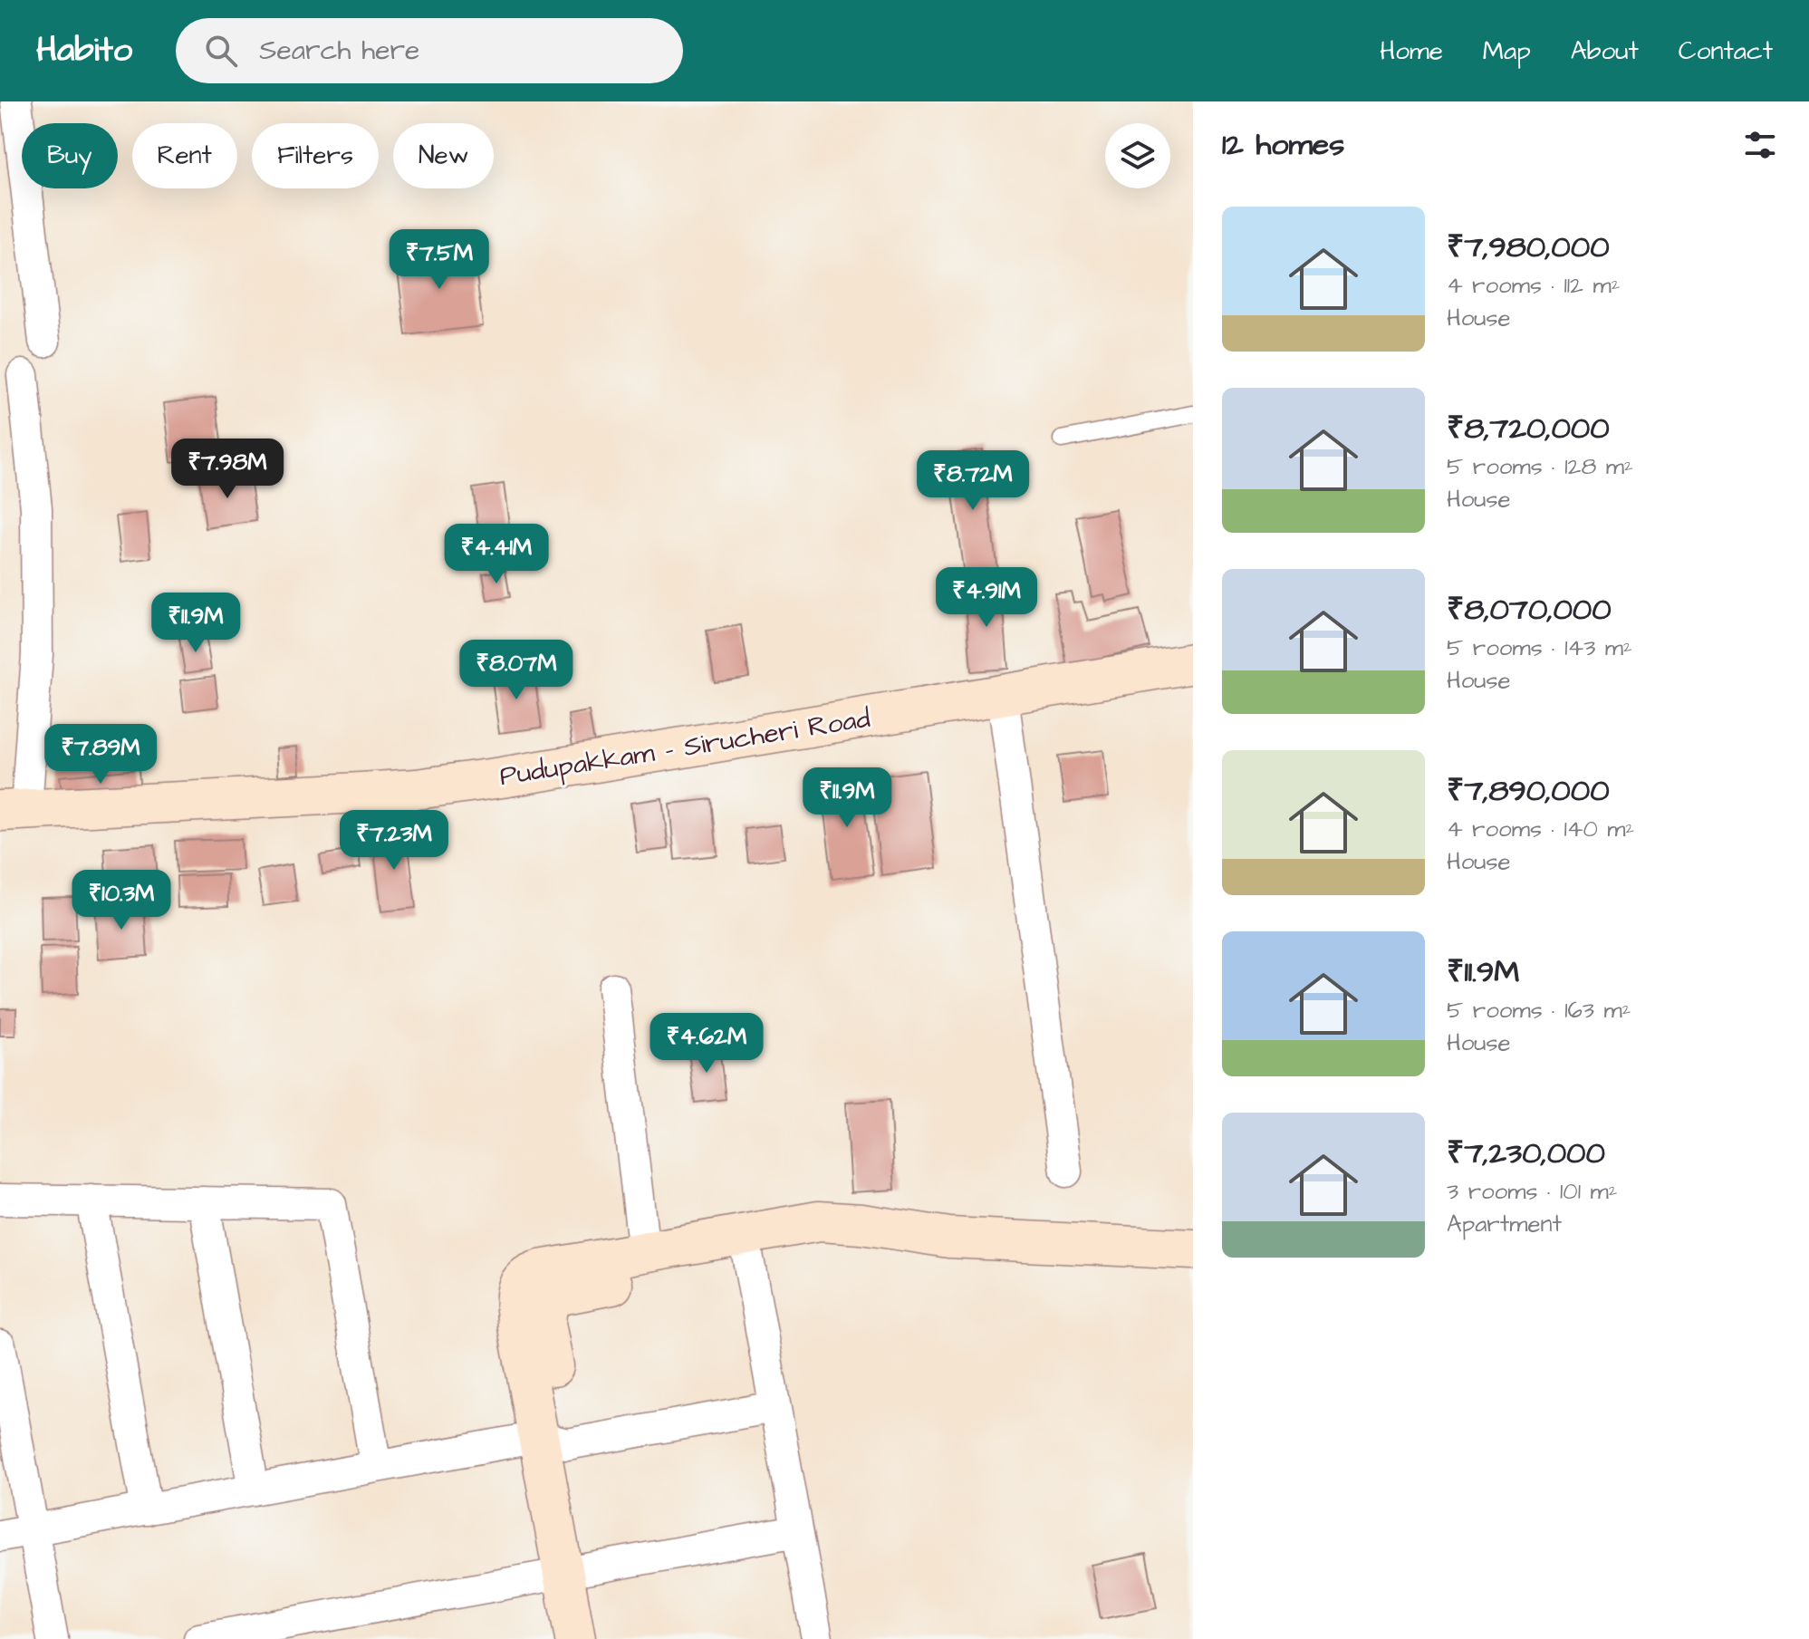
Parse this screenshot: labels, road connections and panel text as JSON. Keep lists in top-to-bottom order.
{
  "streets": {
    "street": ["Pudupakkam - Sirucheri Road"]
  },
  "page": {
    "header": "Habito",
    "search": "Search here",
    "nav": [
      "Home",
      "Map",
      "About",
      "Contact"
    ],
    "heading": "12 homes",
    "chip": [
      "Buy",
      "Rent",
      "Filters",
      "New"
    ],
    "list": [
      {
        "name": "₹7,980,000",
        "note": "4 rooms · 112 m² · House"
      },
      {
        "name": "₹8,720,000",
        "note": "5 rooms · 128 m² · House"
      },
      {
        "name": "₹8,070,000",
        "note": "5 rooms · 143 m² · House"
      },
      {
        "name": "₹7,890,000",
        "note": "4 rooms · 140 m² · House"
      },
      {
        "name": "₹11.9M",
        "note": "5 rooms · 163 m² · House"
      },
      {
        "name": "₹7,230,000",
        "note": "3 rooms · 101 m² · Apartment"
      }
    ],
    "price": [
      "₹7.5M",
      "₹7.98M",
      "₹8.72M",
      "₹4.41M",
      "₹4.91M",
      "₹11.9M",
      "₹8.07M",
      "₹7.89M",
      "₹11.9M",
      "₹7.23M",
      "₹10.3M",
      "₹4.62M"
    ]
  }
}
